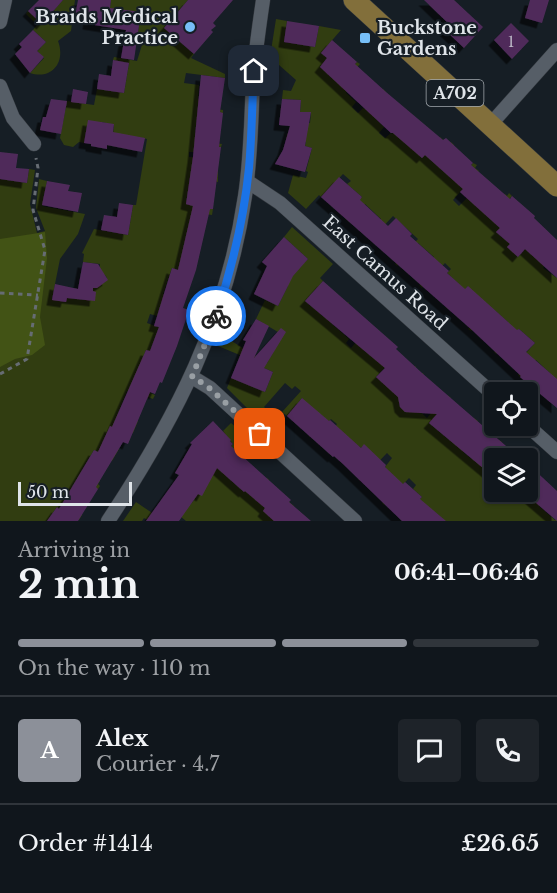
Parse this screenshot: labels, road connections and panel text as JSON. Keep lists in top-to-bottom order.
{
  "streets": {
    "main road": ["A702"],
    "street": ["East Camus Road"]
  },
  "places": {
    "other": ["Braids Medical Practice"],
    "transit": ["Buckstone Gardens"]
  },
  "house_numbers": ["1"],
  "scale_bar": "50 m",
  "page": {
    "scale": "50 m",
    "heading": ["2 min", "Arriving in", "06:41–06:46"],
    "panel": [
      "Alex",
      "Courier · 4.7",
      "Order #1414",
      "£26.65"
    ],
    "bar": "On the way · 110 m",
    "round": "A"
  }
}
